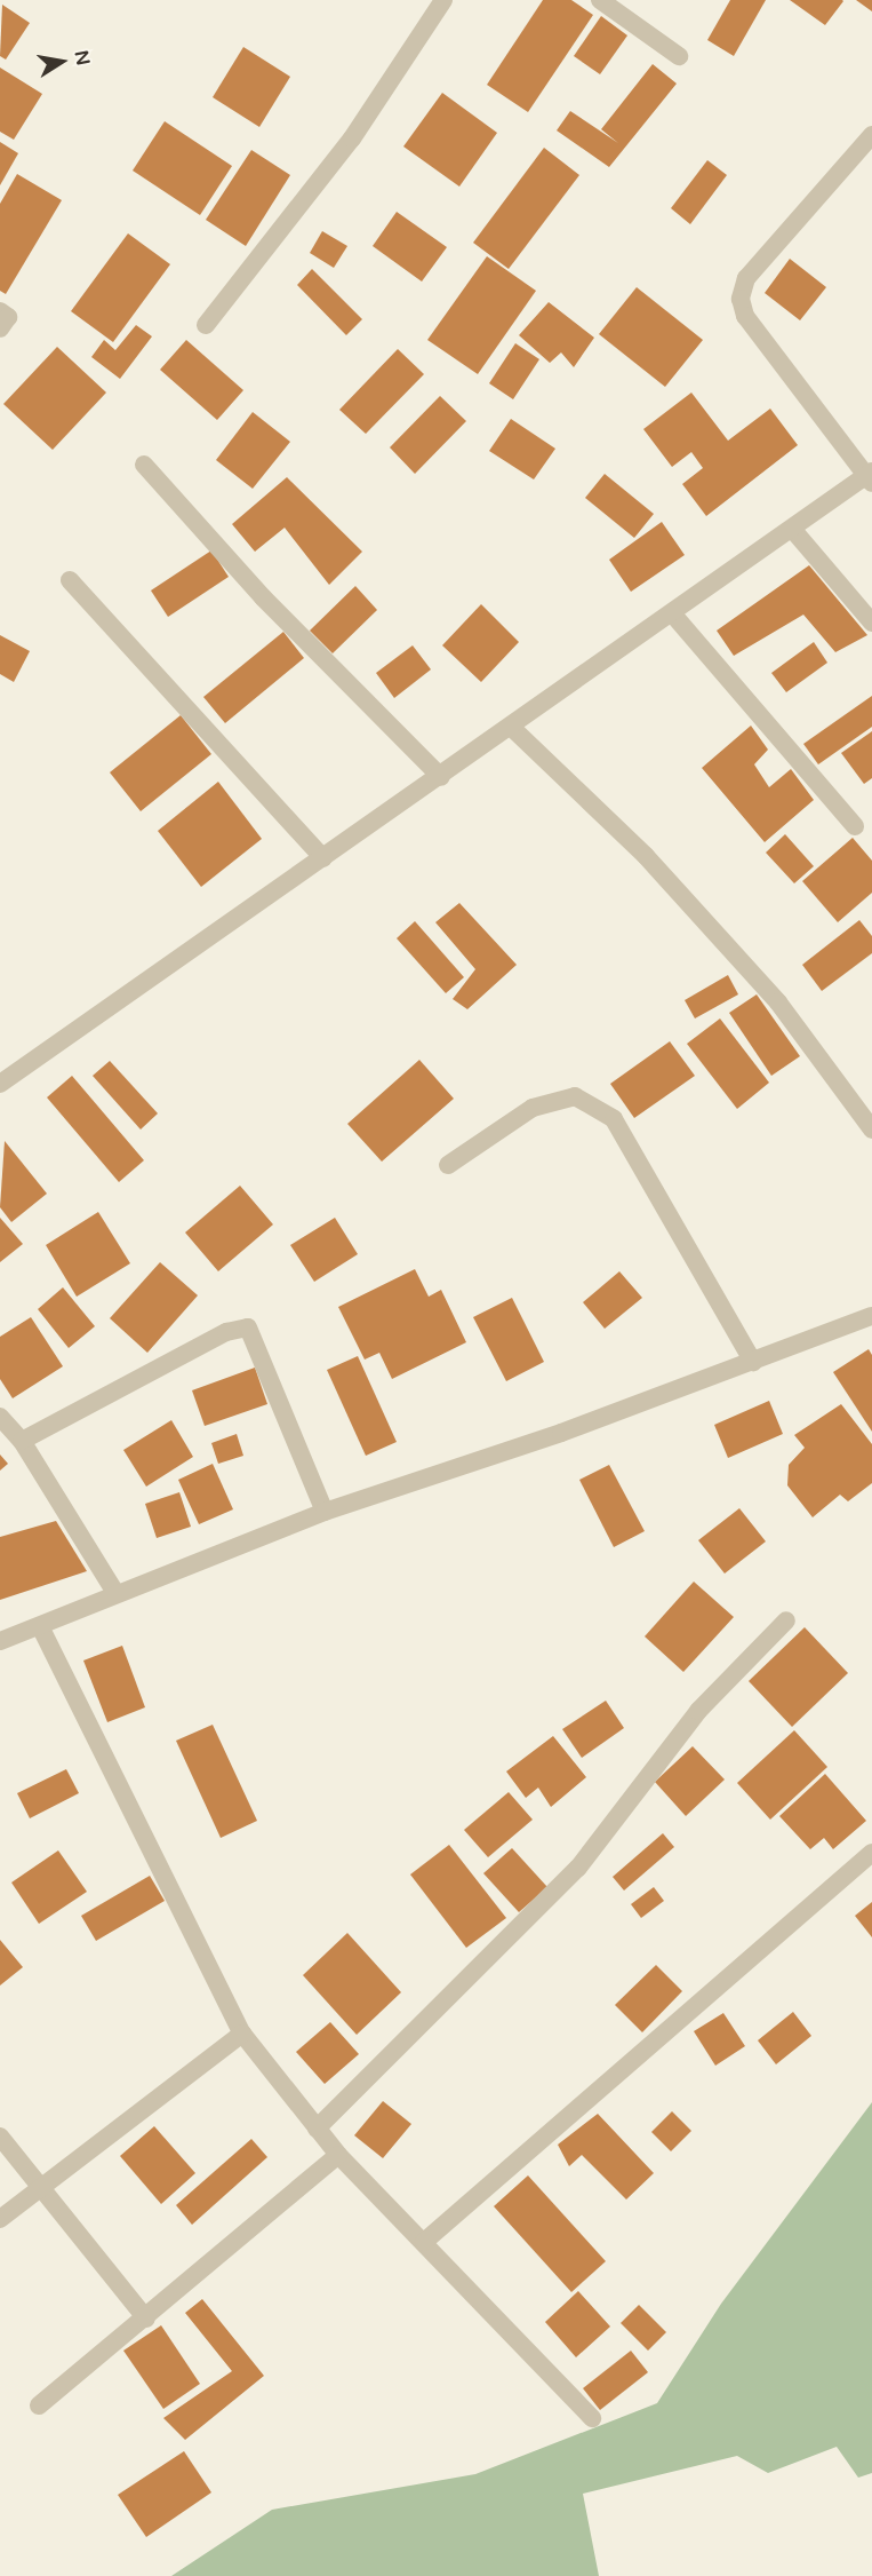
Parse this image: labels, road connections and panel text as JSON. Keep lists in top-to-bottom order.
{
  "north": "right"
}
